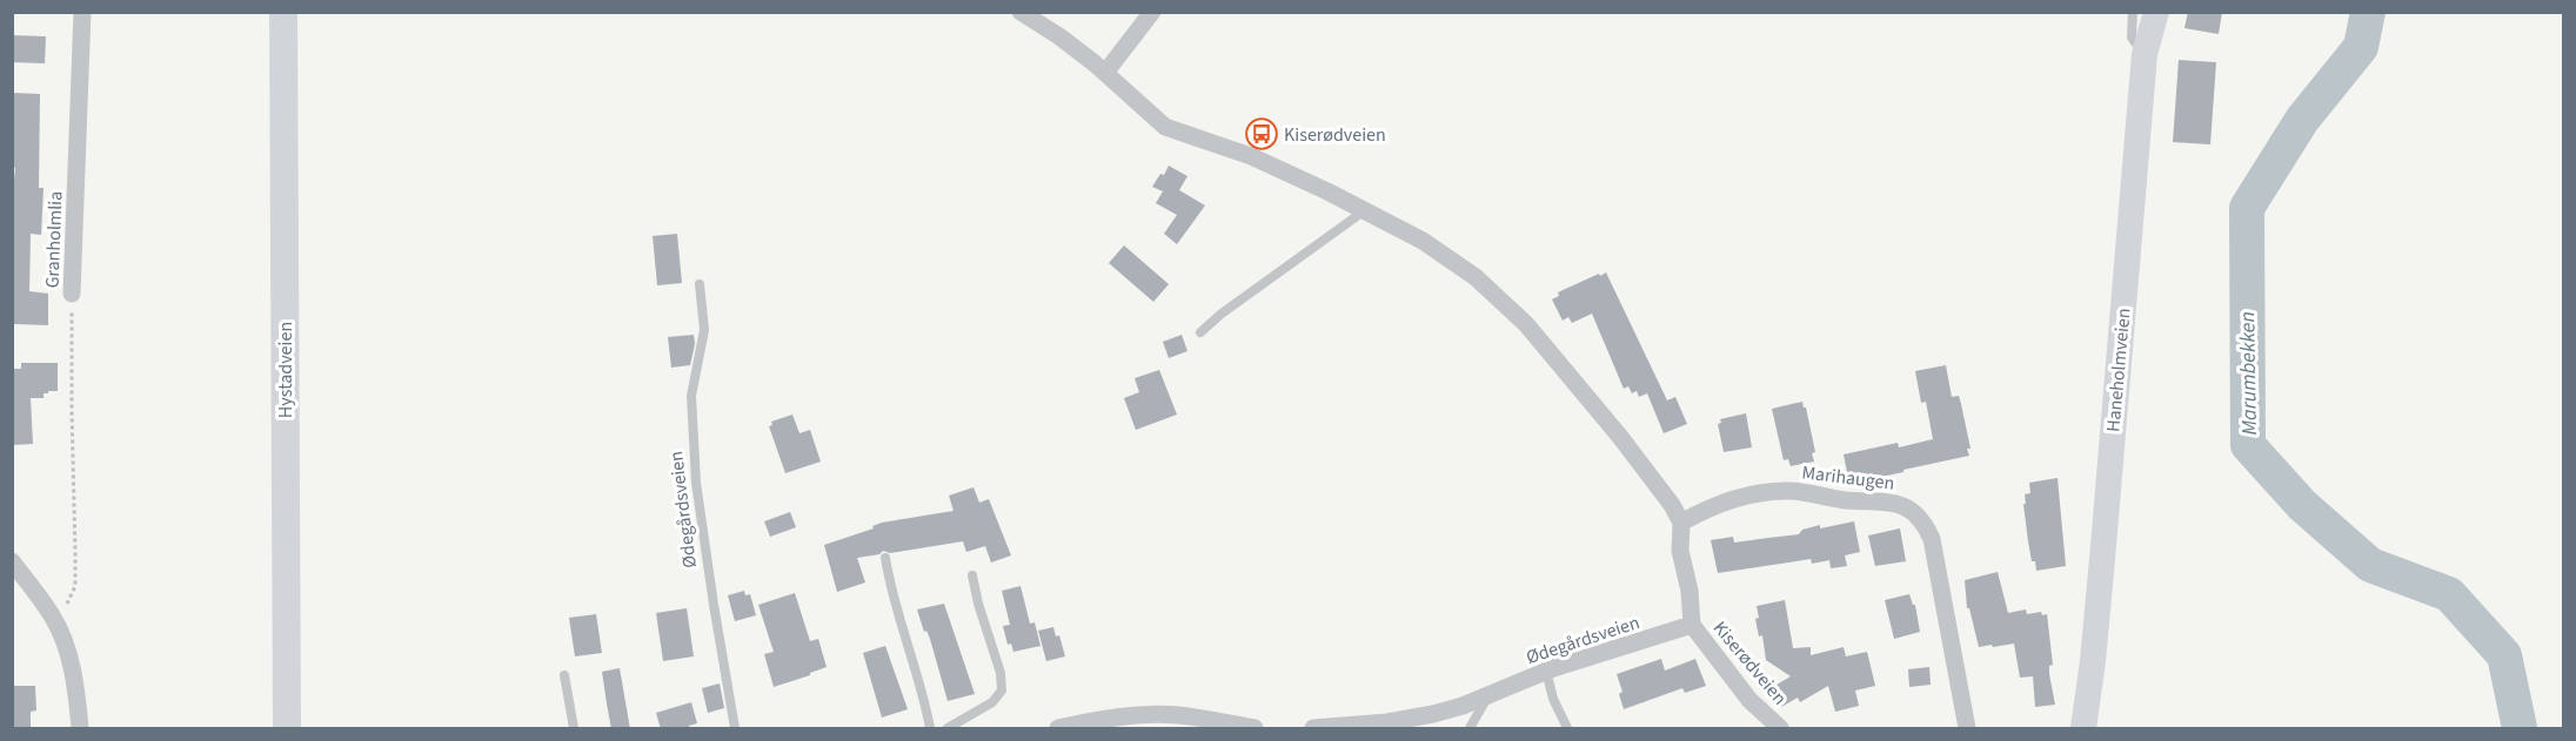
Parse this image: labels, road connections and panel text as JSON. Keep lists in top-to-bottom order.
{
  "streets": {
    "main road": ["Hystadveien", "Haneholmveien"],
    "street": [
      "Granholmlia",
      "Marihaugen",
      "Ødegårdsveien",
      "Kiserødveien"
    ]
  },
  "crossings": [
    ["Marihaugen", "Kiserødveien"],
    ["Ødegårdsveien", "Kiserødveien"]
  ],
  "water": ["Marumbekken"],
  "places": {
    "bus stop": ["Kiserødveien"]
  }
}
